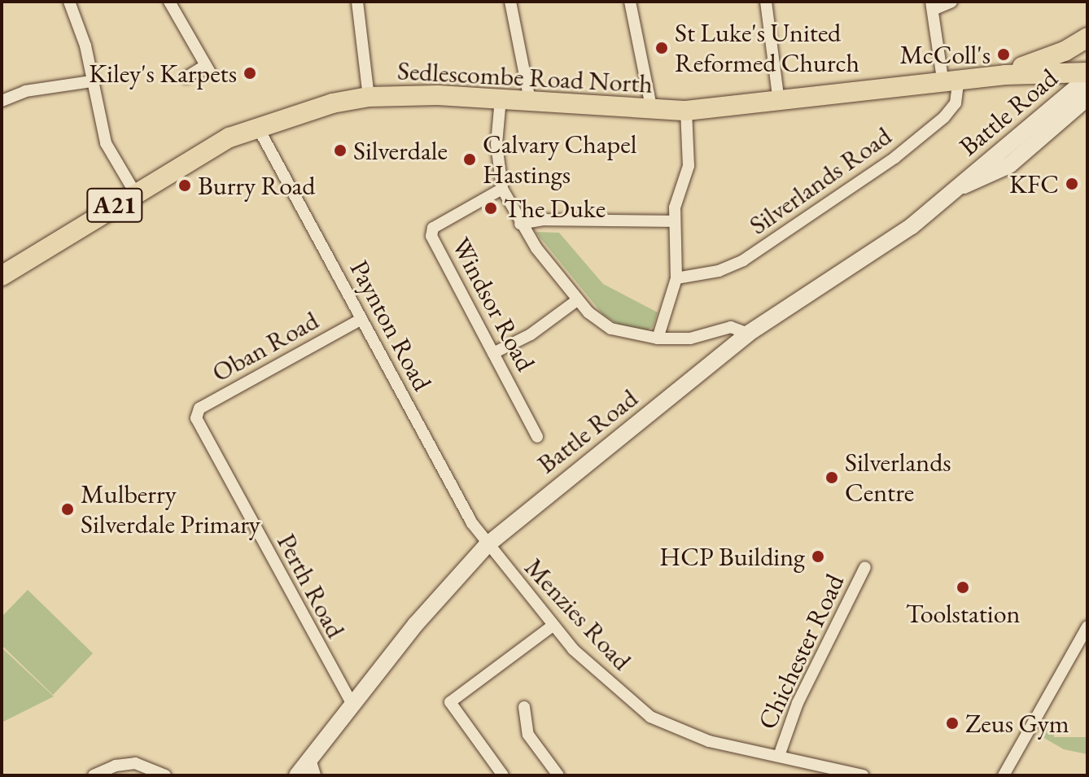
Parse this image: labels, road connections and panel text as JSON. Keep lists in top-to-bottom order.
{
  "streets": {
    "highway": ["Sedlescombe Road North", "A21"],
    "main road": ["Battle Road"],
    "street": [
      "Silverlands Road",
      "Windsor Road",
      "Paynton Road",
      "Oban Road",
      "Perth Road",
      "Menzies Road",
      "Chichester Road"
    ]
  },
  "crossings": [
    ["Sedlescombe Road North", "Silverlands Road"],
    ["Sedlescombe Road North", "A21"],
    ["Sedlescombe Road North", "Paynton Road"],
    ["Battle Road", "Paynton Road"],
    ["Battle Road", "Perth Road"],
    ["Battle Road", "Menzies Road"],
    ["Paynton Road", "Oban Road"],
    ["Paynton Road", "Menzies Road"],
    ["Oban Road", "Perth Road"],
    ["Menzies Road", "Chichester Road"]
  ],
  "places": [
    "St Luke's United Reformed Church",
    "McColl's",
    "Kiley's Karpets",
    "Silverdale",
    "Calvary Chapel Hastings",
    "KFC",
    "Burry Road",
    "The Duke",
    "Silverlands Centre",
    "Mulberry Silverdale Primary",
    "HCP Building",
    "Toolstation",
    "Zeus Gym"
  ]
}
